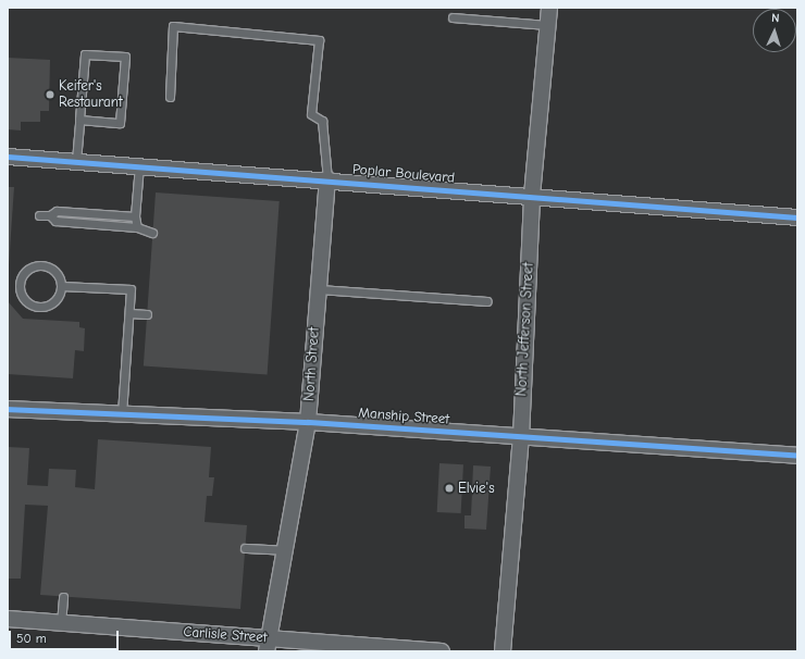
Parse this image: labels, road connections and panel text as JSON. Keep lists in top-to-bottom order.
{
  "streets": {
    "street": [
      "Poplar Boulevard",
      "North Jefferson Street",
      "North Street",
      "Manship Street",
      "Carlisle Street"
    ]
  },
  "crossings": [
    ["Poplar Boulevard", "North Jefferson Street"],
    ["Poplar Boulevard", "North Street"],
    ["North Jefferson Street", "Manship Street"],
    ["North Street", "Manship Street"],
    ["North Street", "Carlisle Street"]
  ],
  "places": ["Keifer's Restaurant", "Elvie's"],
  "scale_bar": "50 m",
  "north": "top"
}
